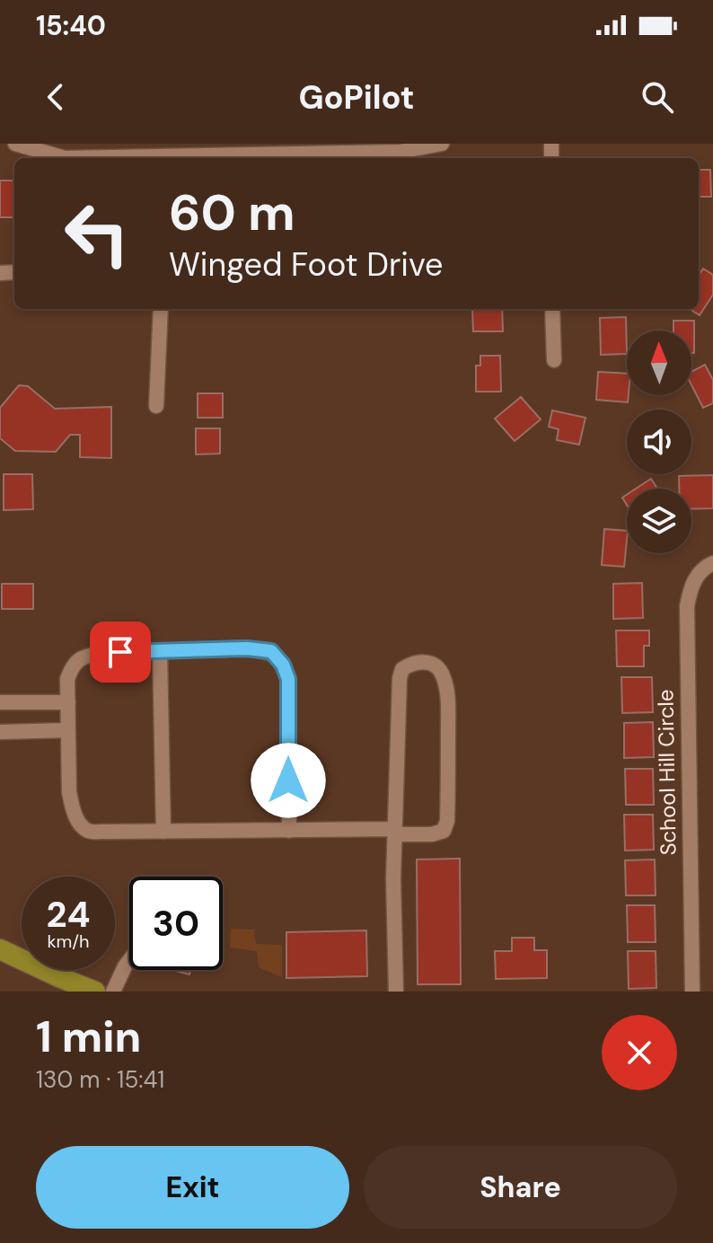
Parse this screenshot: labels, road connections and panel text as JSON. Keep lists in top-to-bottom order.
{
  "streets": {
    "street": ["School Hill Circle"]
  },
  "north": "top",
  "page": {
    "status": "15:40",
    "header": "GoPilot",
    "turn": ["60 m", "Winged Foot Drive"],
    "speed": "24 km/h",
    "limit": "30",
    "heading": ["1 min", "130 m · 15:41"],
    "buttons": ["Exit", "Share"]
  }
}
